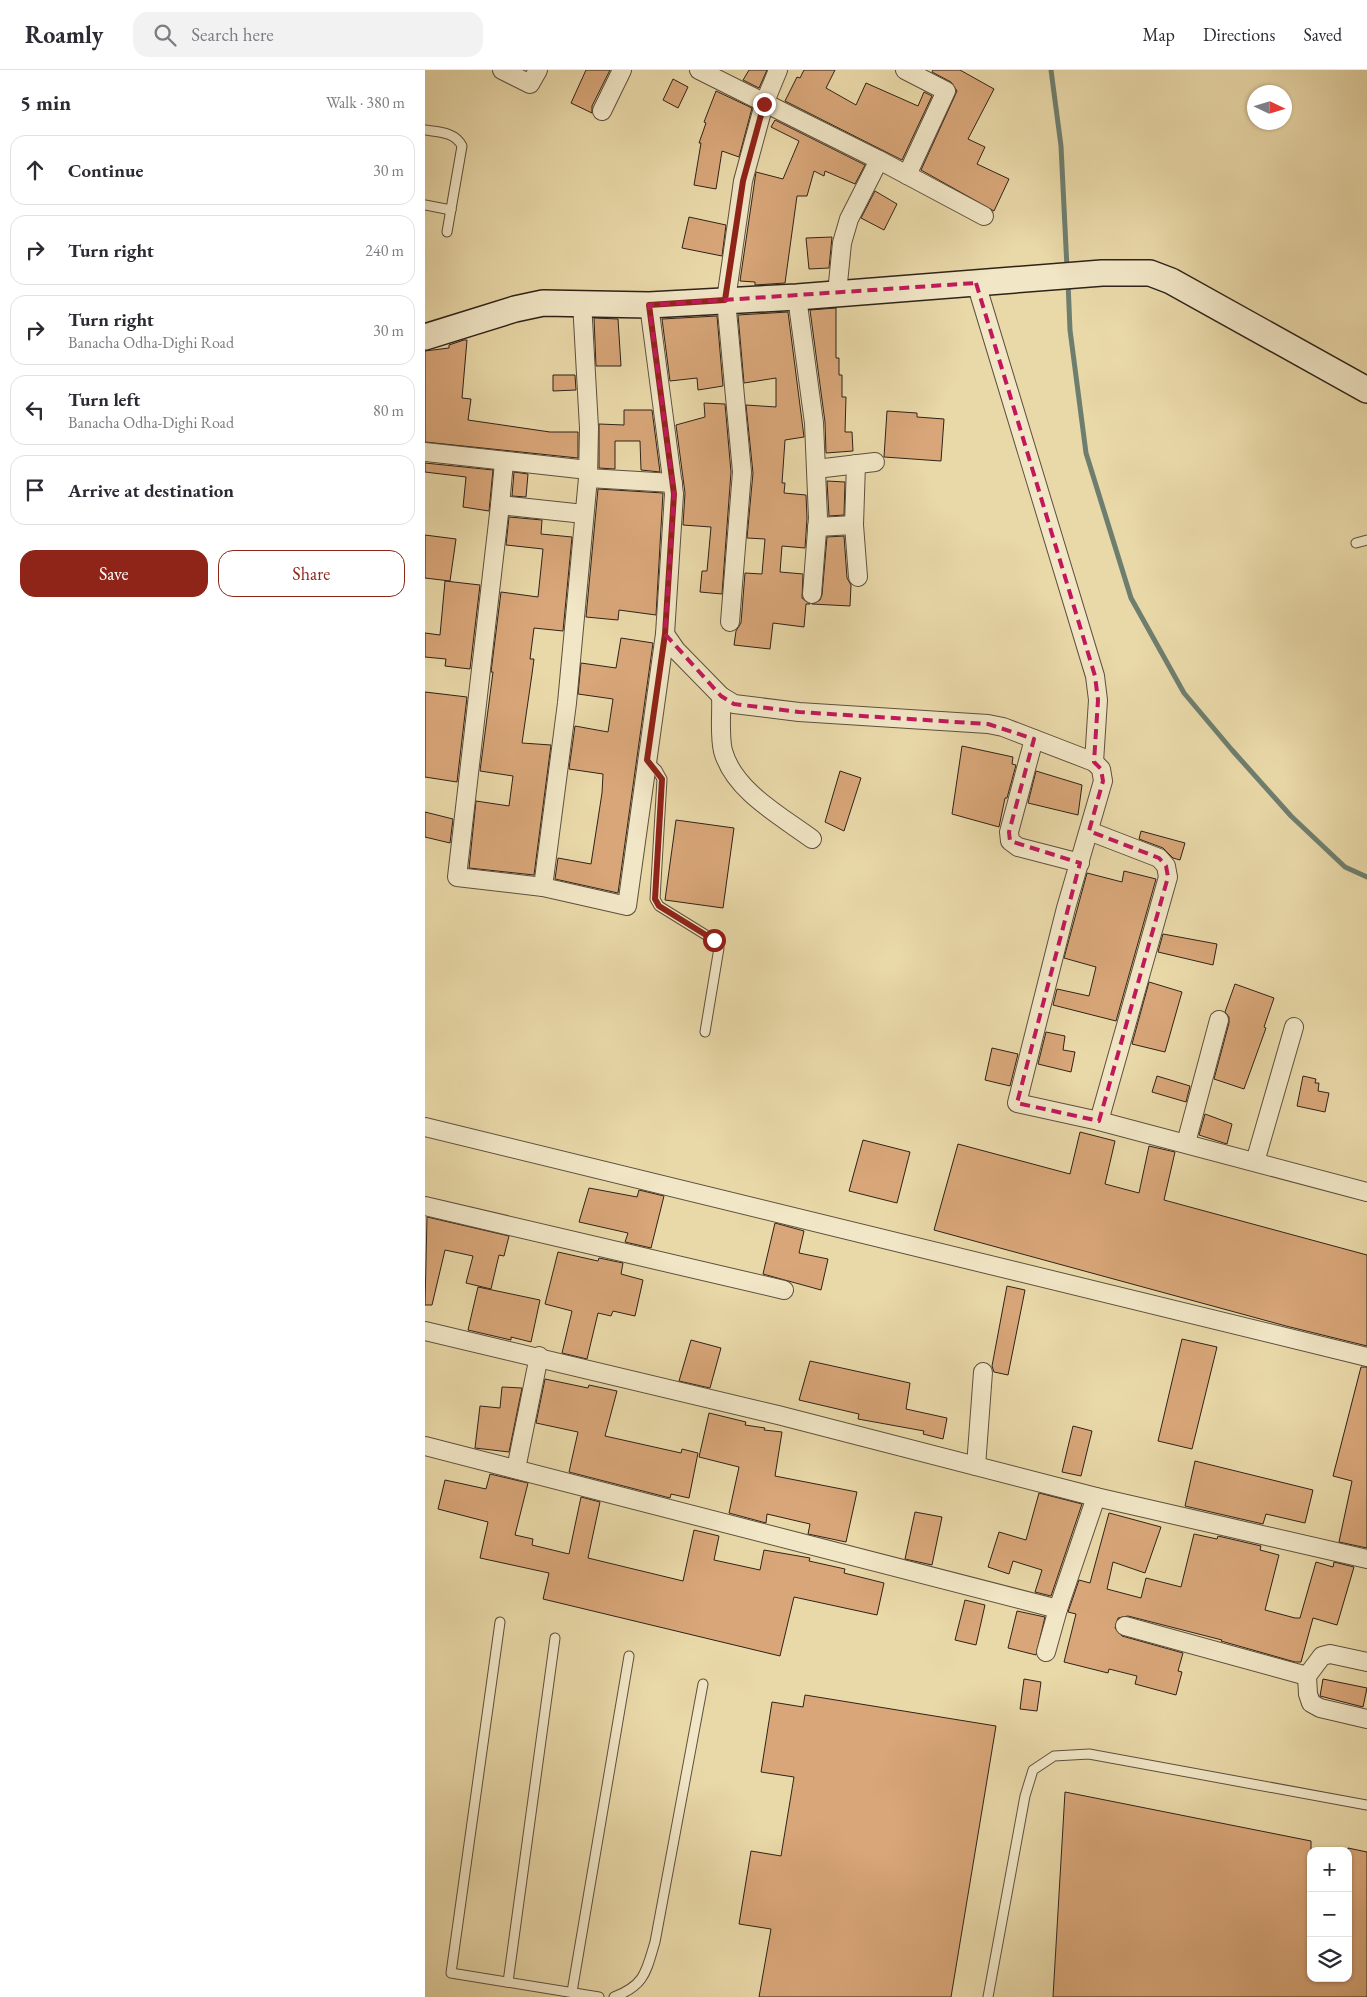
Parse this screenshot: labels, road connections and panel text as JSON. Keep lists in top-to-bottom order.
{
  "north": "right",
  "page": {
    "header": "Roamly",
    "search": "Search here",
    "nav": ["Map", "Directions", "Saved"],
    "heading": ["5 min", "Walk · 380 m"],
    "list": [
      ["Continue", "30 m"],
      ["Turn right", "240 m"],
      ["Turn right", "Banacha Odha-Dighi Road", "30 m"],
      ["Turn left", "Banacha Odha-Dighi Road", "80 m"],
      "Arrive at destination"
    ],
    "buttons": ["Save", "Share"],
    "map_buttons": ["+", "−"]
  }
}
